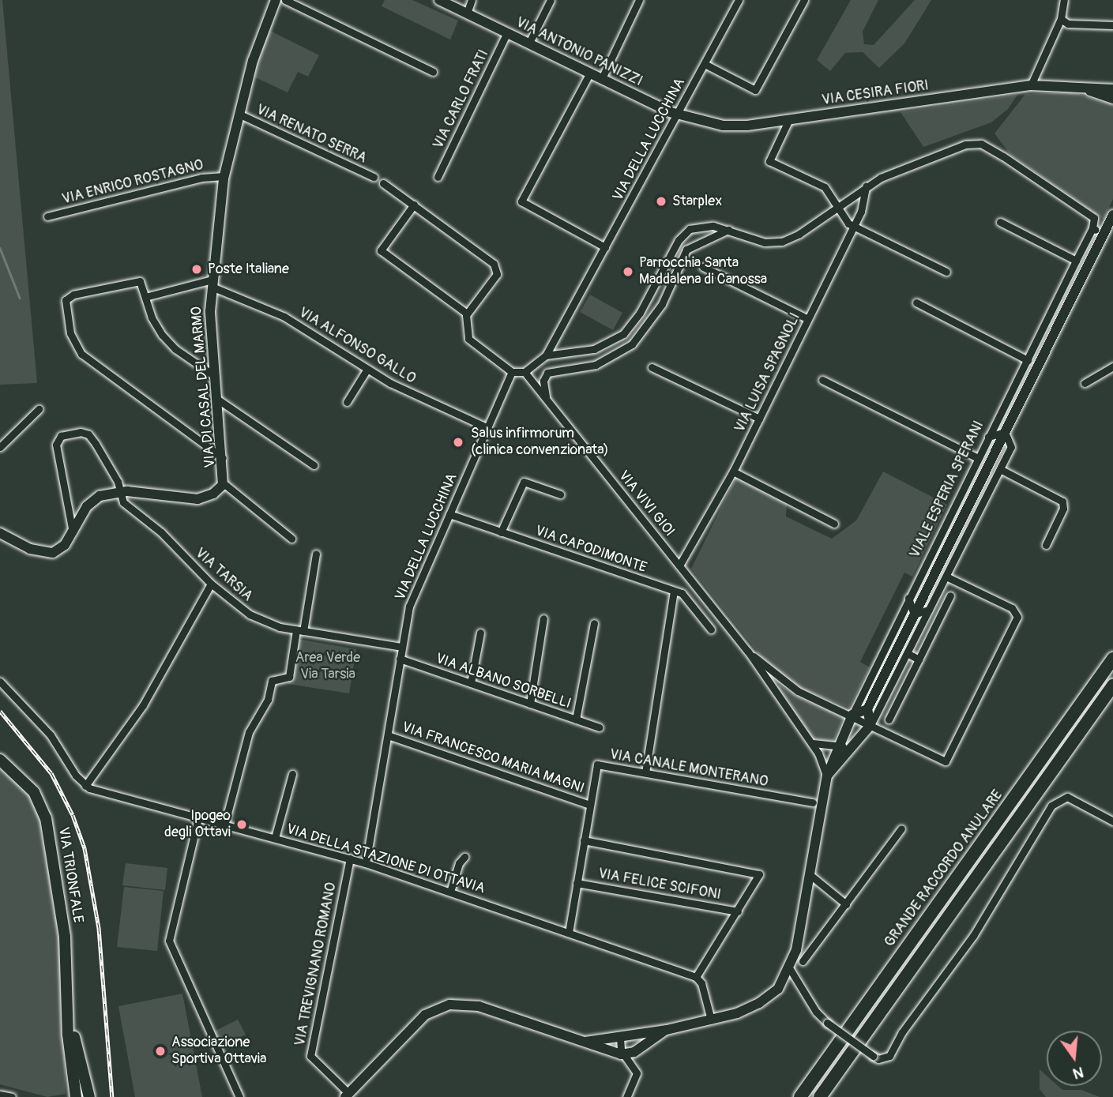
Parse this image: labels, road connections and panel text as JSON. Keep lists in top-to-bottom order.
{
  "streets": {
    "highway": ["GRANDE RACCORDO ANULARE"],
    "main road": ["VIA TRIONFALE"],
    "street": [
      "VIA ANTONIO PANIZZI",
      "VIA CESIRA FIORI",
      "VIA CARLO FRATI",
      "VIA RENATO SERRA",
      "VIA DELLA LUCCHINA",
      "VIA ENRICO ROSTAGNO",
      "VIA ALFONSO GALLO",
      "VIA LUISA SPAGNOLI",
      "VIA DI CASAL DEL MARMO",
      "VIALE ESPERIA SPERANI",
      "VIA VIVI GIOI",
      "VIA CAPODIMONTE",
      "VIA TARSIA",
      "VIA ALBANO SORBELLI",
      "VIA FRANCESCO MARIA MAGNI",
      "VIA CANALE MONTERANO",
      "VIA DELLA STAZIONE DI OTTAVIA",
      "VIA FELICE SCIFONI",
      "VIA TREVIGNANO ROMANO"
    ]
  },
  "crossings": [
    ["VIA ANTONIO PANIZZI", "VIA CESIRA FIORI"],
    ["VIA ANTONIO PANIZZI", "VIA CARLO FRATI"],
    ["VIA ANTONIO PANIZZI", "VIA DELLA LUCCHINA"],
    ["VIA CESIRA FIORI", "VIA DELLA LUCCHINA"],
    ["VIA RENATO SERRA", "VIA DI CASAL DEL MARMO"],
    ["VIA DELLA LUCCHINA", "VIA ALFONSO GALLO"],
    ["VIA DELLA LUCCHINA", "VIA VIVI GIOI"],
    ["VIA DELLA LUCCHINA", "VIA CAPODIMONTE"],
    ["VIA DELLA LUCCHINA", "VIA TARSIA"],
    ["VIA DELLA LUCCHINA", "VIA ALBANO SORBELLI"],
    ["VIA DELLA LUCCHINA", "VIA FRANCESCO MARIA MAGNI"],
    ["VIA DELLA LUCCHINA", "VIA DELLA STAZIONE DI OTTAVIA"],
    ["VIA ENRICO ROSTAGNO", "VIA DI CASAL DEL MARMO"],
    ["VIA ALFONSO GALLO", "VIA DI CASAL DEL MARMO"],
    ["VIA LUISA SPAGNOLI", "VIA VIVI GIOI"],
    ["VIA DI CASAL DEL MARMO", "VIA TARSIA"],
    ["VIALE ESPERIA SPERANI", "VIA VIVI GIOI"],
    ["VIA FRANCESCO MARIA MAGNI", "VIA CANALE MONTERANO"],
    ["VIA CANALE MONTERANO", "VIA DELLA STAZIONE DI OTTAVIA"],
    ["VIA CANALE MONTERANO", "VIA FELICE SCIFONI"],
    ["VIA DELLA STAZIONE DI OTTAVIA", "VIA TREVIGNANO ROMANO"]
  ],
  "parks": ["Area Verde Via Tarsia"],
  "places": [
    "Starplex",
    "Poste Italiane",
    "Parrocchia Santa Maddalena di Canossa",
    "Salus infirmorum (clinica convenzionata)",
    "Ipogeo degli Ottavi",
    "Associazione Sportiva Ottavia"
  ],
  "north": "bottom"
}
